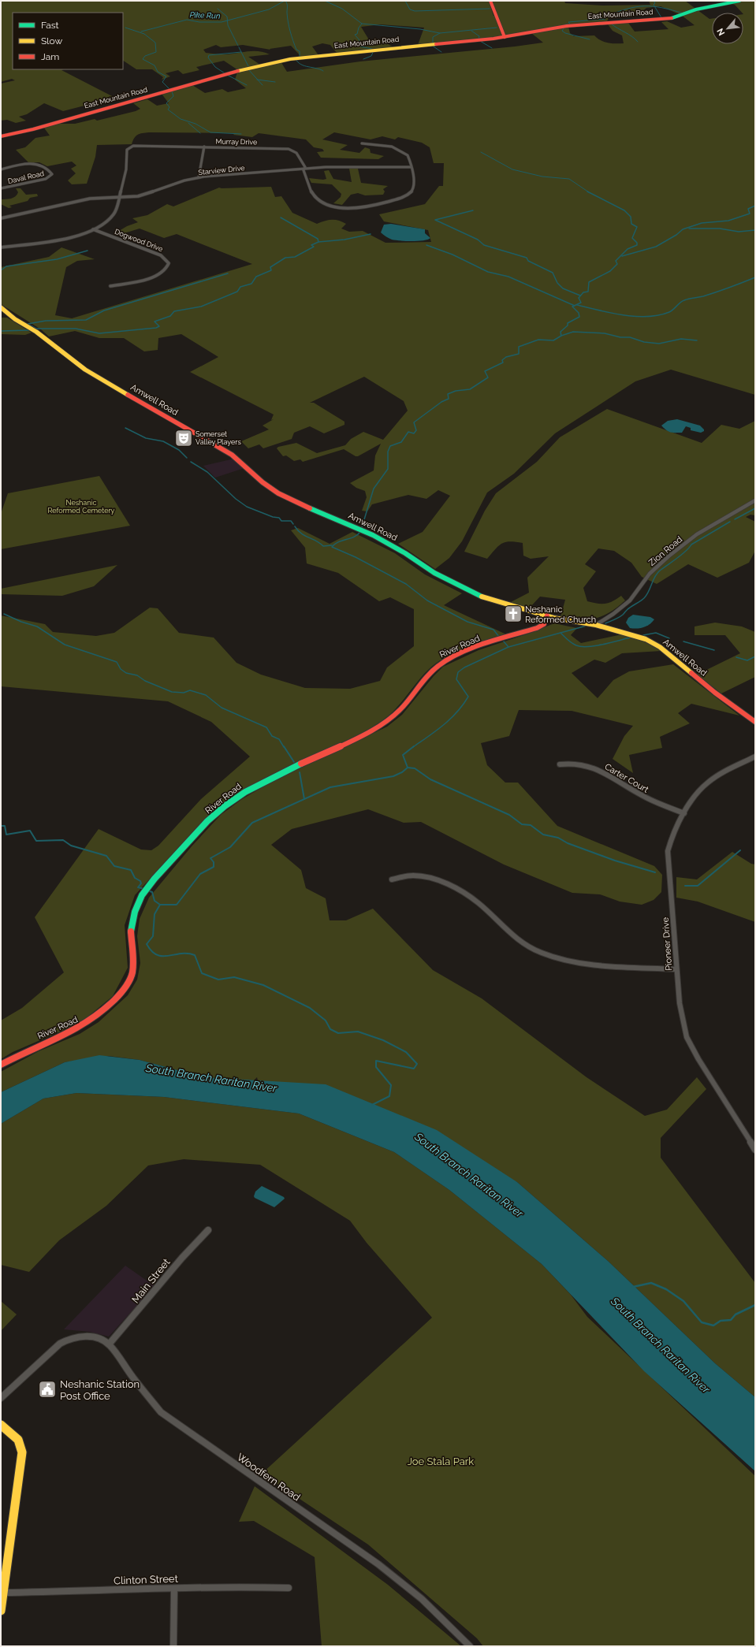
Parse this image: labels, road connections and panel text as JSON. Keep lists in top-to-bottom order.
{
  "streets": {
    "street": [
      "East Mountain Road",
      "Murray Drive",
      "Starview Drive",
      "Daval Road",
      "Dogwood Drive",
      "Amwell Road",
      "Zion Road",
      "River Road",
      "Carter Court",
      "Pioneer Drive",
      "Main Street",
      "Woodfern Road",
      "Clinton Street"
    ]
  },
  "crossings": [
    ["Murray Drive", "Starview Drive"],
    ["Murray Drive", "Dogwood Drive"],
    ["Amwell Road", "Zion Road"],
    ["Amwell Road", "River Road"],
    ["Carter Court", "Pioneer Drive"],
    ["Main Street", "Woodfern Road"]
  ],
  "water": ["Pike Run", "South Branch Raritan River"],
  "parks": ["Neshanic Reformed Cemetery", "Joe Stala Park"],
  "places": {
    "theatre": ["Somerset Valley Players"],
    "church": ["Neshanic Reformed Church"],
    "public building": ["Neshanic Station Post Office"]
  },
  "legend": ["Fast", "Slow", "Jam"],
  "north": "bottom left"
}
